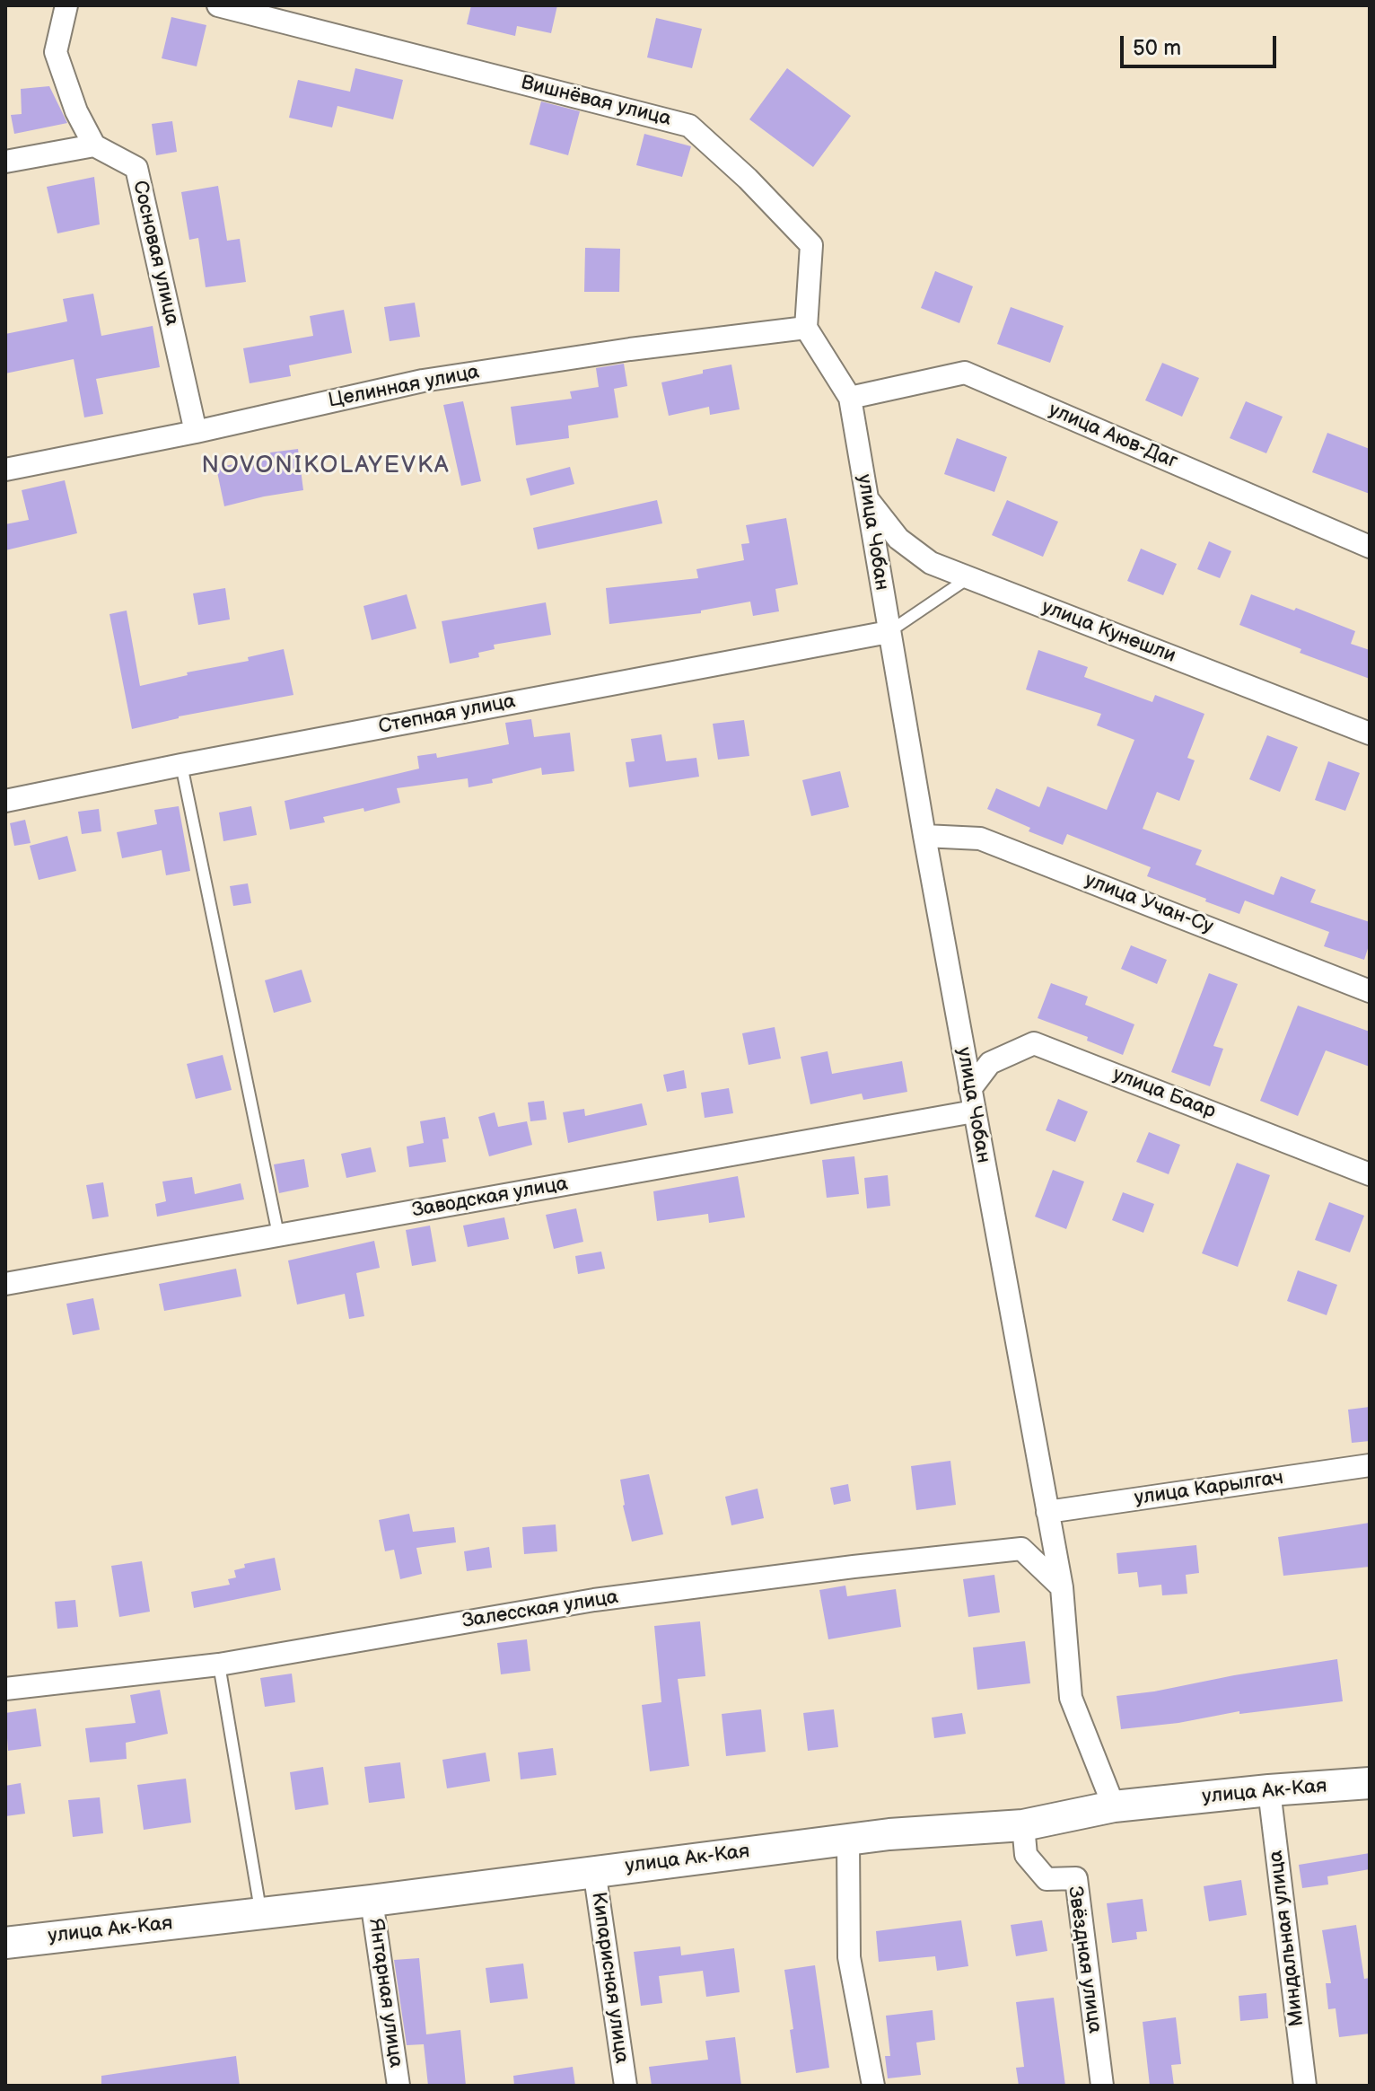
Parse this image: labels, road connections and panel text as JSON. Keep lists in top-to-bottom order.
{
  "streets": {
    "main road": ["улица Ак-Кая"],
    "street": [
      "Вишнёвая улица",
      "Сосновая улица",
      "Целинная улица",
      "улица Аюв-Даг",
      "улица Чобан",
      "улица Кунешли",
      "Степная улица",
      "улица Учан-Су",
      "улица Баар",
      "Заводская улица",
      "улица Карылгач",
      "Залесская улица",
      "Миндальная улица",
      "Звёздная улица",
      "Кипарисная улица",
      "Янтарная улица"
    ]
  },
  "crossings": [
    ["Вишнёвая улица", "Целинная улица"],
    ["Сосновая улица", "Целинная улица"],
    ["улица Аюв-Даг", "улица Чобан"],
    ["улица Чобан", "улица Кунешли"],
    ["улица Чобан", "Степная улица"],
    ["улица Чобан", "улица Учан-Су"],
    ["улица Чобан", "улица Баар"],
    ["улица Чобан", "Заводская улица"],
    ["улица Чобан", "улица Карылгач"],
    ["улица Чобан", "Залесская улица"],
    ["улица Чобан", "улица Ак-Кая"],
    ["улица Ак-Кая", "Миндальная улица"],
    ["улица Ак-Кая", "Звёздная улица"],
    ["улица Ак-Кая", "Кипарисная улица"],
    ["улица Ак-Кая", "Янтарная улица"]
  ],
  "districts": ["NOVONIKOLAYEVKA"],
  "scale_bar": "50 m"
}
